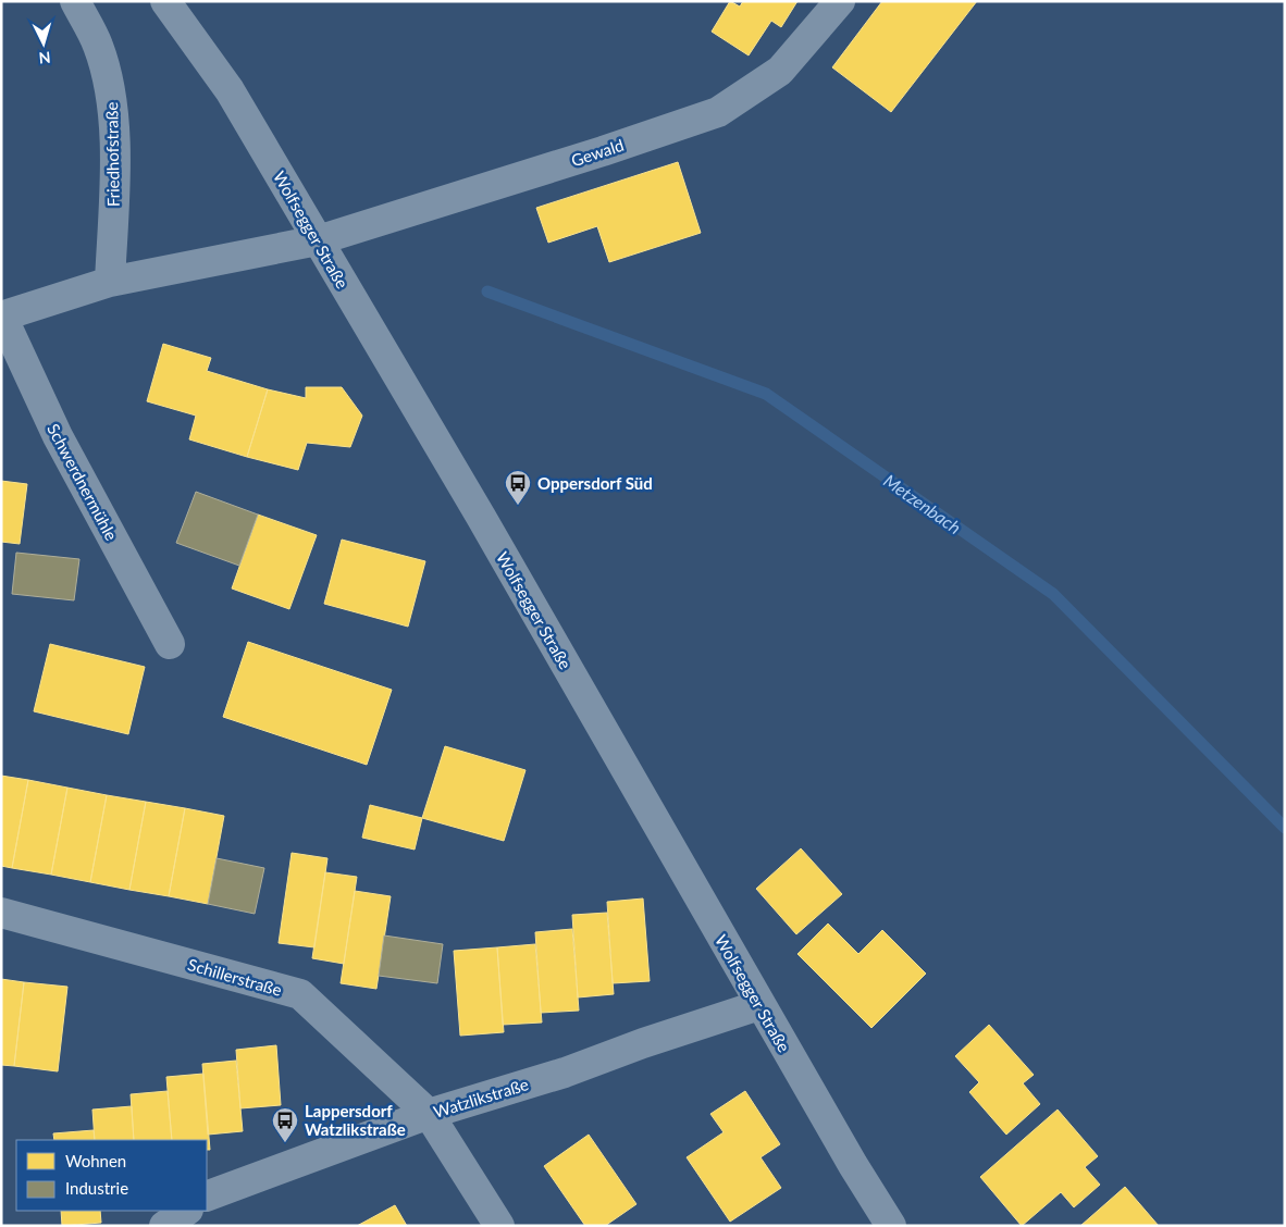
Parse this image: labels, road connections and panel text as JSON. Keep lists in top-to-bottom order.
{
  "streets": {
    "street": [
      "Gewald",
      "Friedhofstraße",
      "Wolfsegger Straße",
      "Schwerdnermühle",
      "Schillerstraße",
      "Watzlikstraße"
    ]
  },
  "crossings": [
    ["Gewald", "Wolfsegger Straße"],
    ["Gewald", "Schwerdnermühle"],
    ["Friedhofstraße", "Schwerdnermühle"],
    ["Wolfsegger Straße", "Schwerdnermühle"],
    ["Wolfsegger Straße", "Watzlikstraße"],
    ["Schillerstraße", "Watzlikstraße"]
  ],
  "water": ["Metzenbach"],
  "places": {
    "bus stop": ["Oppersdorf Süd", "Lappersdorf Watzlikstraße"]
  },
  "legend": ["Wohnen", "Industrie"],
  "north": "bottom"
}
